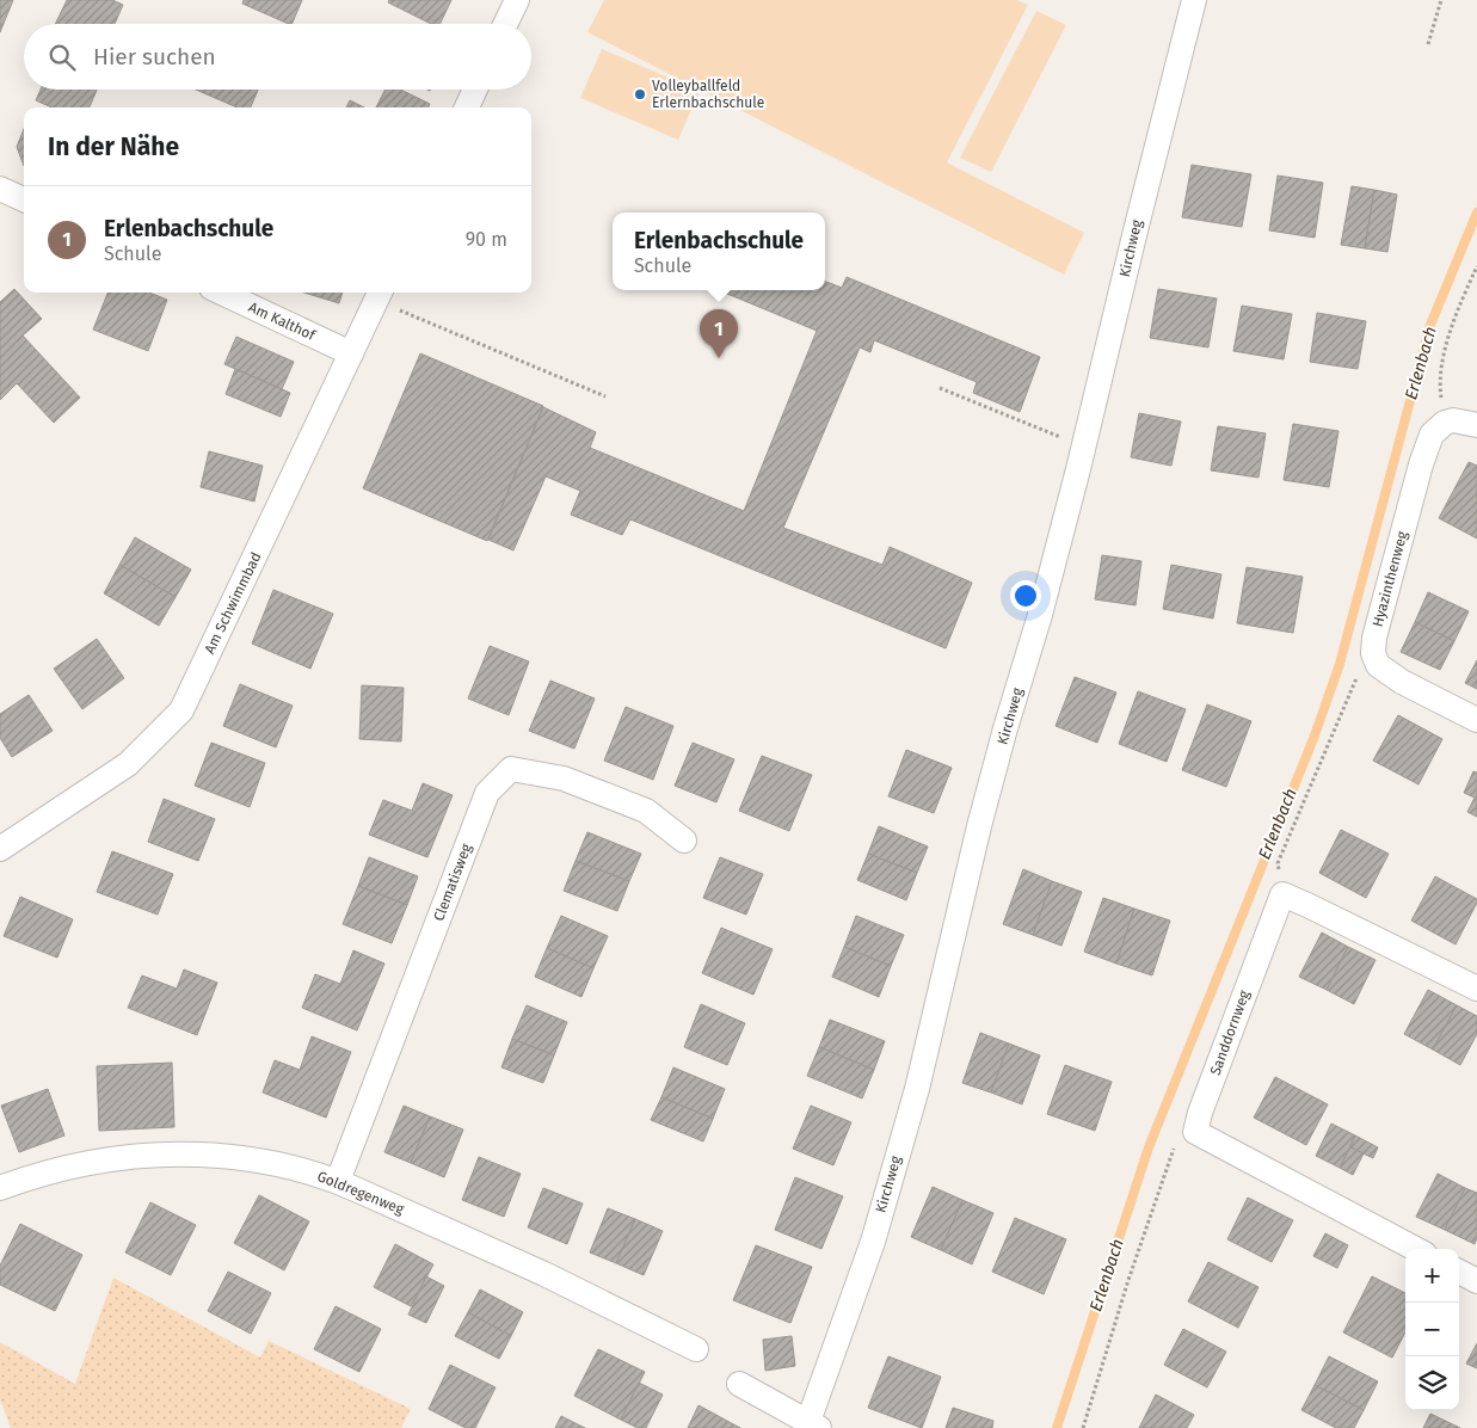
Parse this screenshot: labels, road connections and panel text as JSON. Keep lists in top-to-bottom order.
{
  "streets": {
    "street": [
      "Kirchweg",
      "Am Kalthof",
      "Hyazinthenweg",
      "Am Schwimmbad",
      "Clematisweg",
      "Sanddornweg",
      "Goldregenweg"
    ]
  },
  "crossings": [
    ["Am Kalthof", "Am Schwimmbad"],
    ["Clematisweg", "Goldregenweg"]
  ],
  "water": ["Erlenbach"],
  "places": ["Volleyballfeld Erlernbachschule"],
  "page": {
    "search": "Hier suchen",
    "heading": "In der Nähe",
    "list": [
      {
        "mark": "1",
        "name": "Erlenbachschule",
        "note": "Schule",
        "value": "90 m"
      }
    ],
    "popup": ["Erlenbachschule", "Schule"],
    "pins": "1",
    "map_buttons": ["+", "−"]
  }
}
